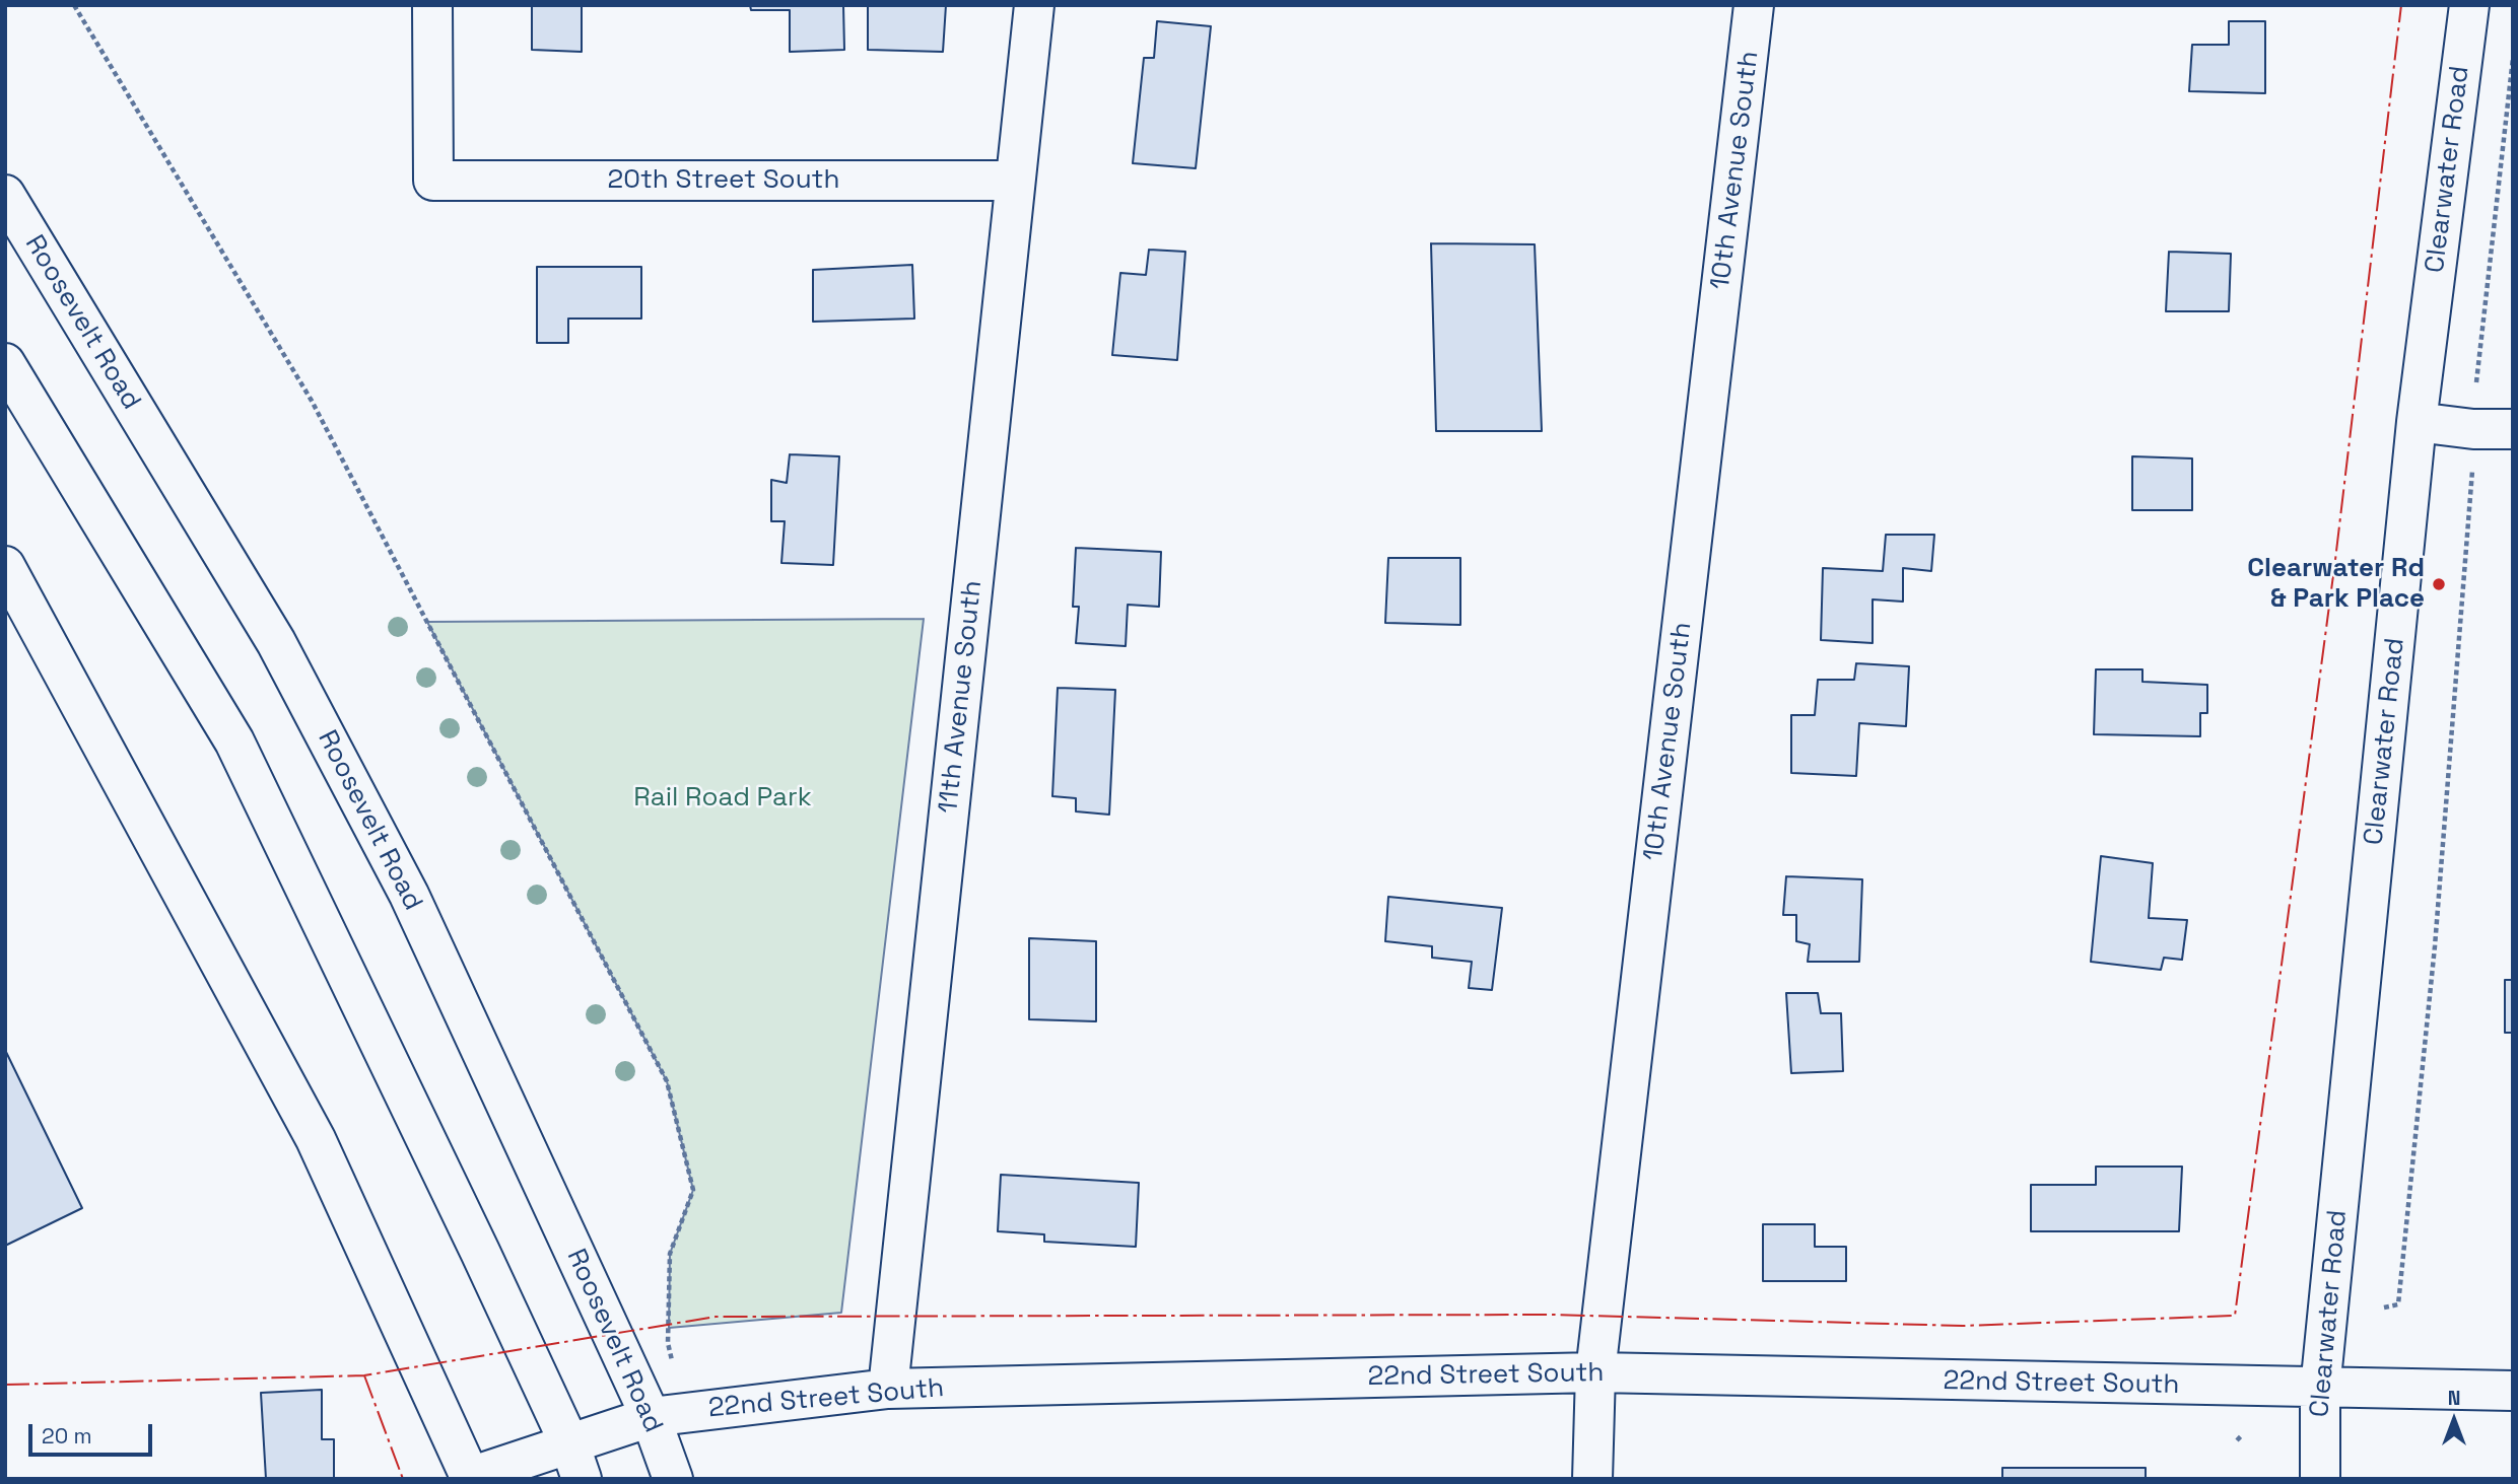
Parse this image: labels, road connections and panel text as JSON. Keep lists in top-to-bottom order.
{
  "streets": {
    "street": [
      "Clearwater Road",
      "10th Avenue South",
      "20th Street South",
      "Roosevelt Road",
      "11th Avenue South",
      "22nd Street South"
    ]
  },
  "crossings": [
    ["Clearwater Road", "22nd Street South"],
    ["10th Avenue South", "22nd Street South"],
    ["20th Street South", "11th Avenue South"],
    ["Roosevelt Road", "22nd Street South"],
    ["11th Avenue South", "22nd Street South"]
  ],
  "parks": ["Rail Road Park"],
  "places": ["Clearwater Rd & Park Place"],
  "scale_bar": "20 m",
  "north": "top"
}
